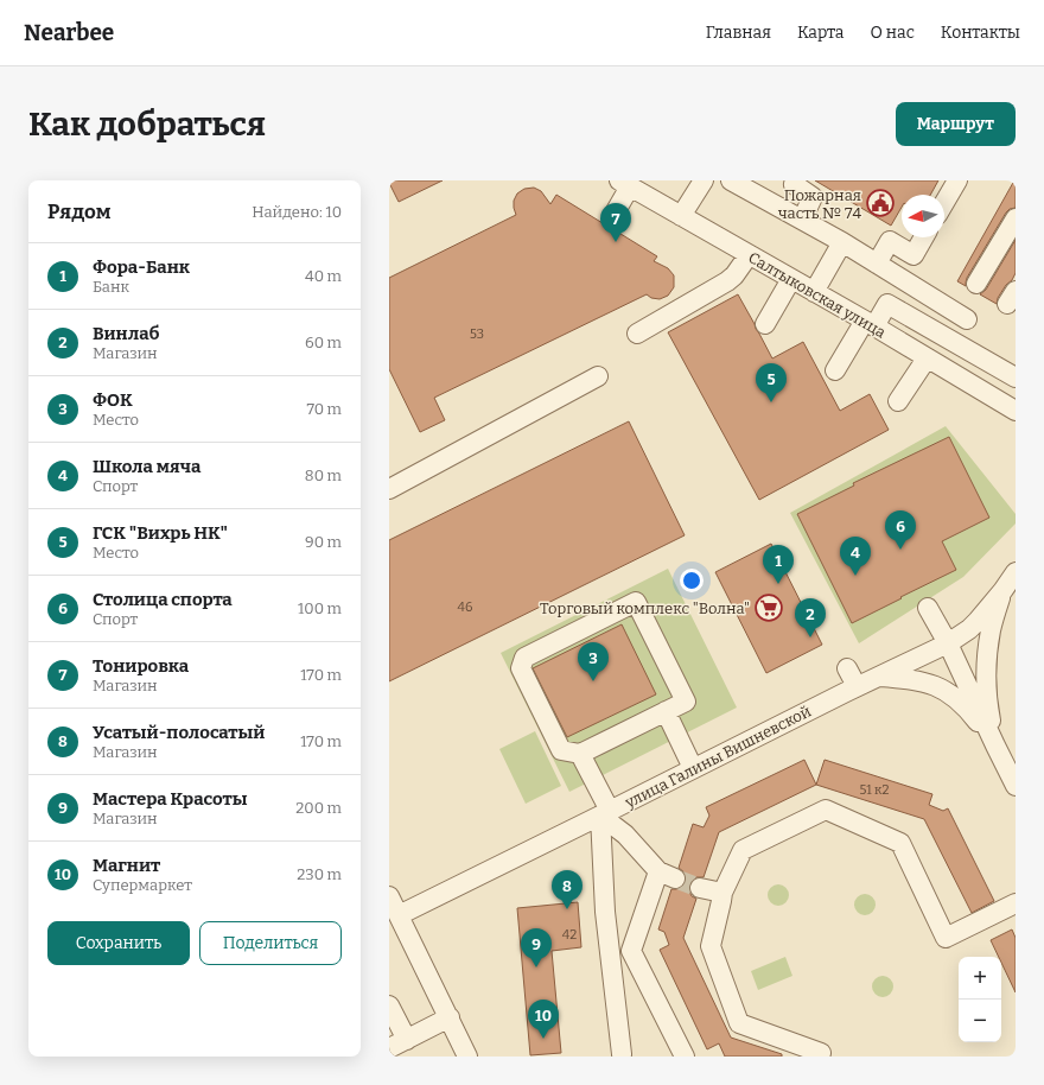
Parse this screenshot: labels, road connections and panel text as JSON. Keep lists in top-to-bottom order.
{
  "streets": {
    "street": ["Салтыковская улица", "улица Галины Вишневской"]
  },
  "places": {
    "public building": ["Пожарная часть № 74"],
    "supermarket": ["Торговый комплекс \"Волна\""]
  },
  "house_numbers": [
    "53",
    "46",
    "51 к2",
    "42"
  ],
  "north": "left",
  "page": {
    "header": "Nearbee",
    "nav": [
      "Главная",
      "Карта",
      "О нас",
      "Контакты"
    ],
    "buttons": [
      "Маршрут",
      ["Сохранить", "Поделиться"]
    ],
    "title": "Как добраться",
    "heading": ["Рядом", "Найдено: 10"],
    "pins": [
      "7",
      "5",
      "6",
      "4",
      "1",
      "2",
      "3",
      "8",
      "9",
      "10"
    ],
    "list": [
      {
        "mark": "1",
        "name": "Фора-Банк",
        "note": "Банк",
        "value": "40 m"
      },
      {
        "mark": "2",
        "name": "Винлаб",
        "note": "Магазин",
        "value": "60 m"
      },
      {
        "mark": "3",
        "name": "ФОК",
        "note": "Место",
        "value": "70 m"
      },
      {
        "mark": "4",
        "name": "Школа мяча",
        "note": "Спорт",
        "value": "80 m"
      },
      {
        "mark": "5",
        "name": "ГСК \"Вихрь НК\"",
        "note": "Место",
        "value": "90 m"
      },
      {
        "mark": "6",
        "name": "Столица спорта",
        "note": "Спорт",
        "value": "100 m"
      },
      {
        "mark": "7",
        "name": "Тонировка",
        "note": "Магазин",
        "value": "170 m"
      },
      {
        "mark": "8",
        "name": "Усатый-полосатый",
        "note": "Магазин",
        "value": "170 m"
      },
      {
        "mark": "9",
        "name": "Мастера Красоты",
        "note": "Магазин",
        "value": "200 m"
      },
      {
        "mark": "10",
        "name": "Магнит",
        "note": "Супермаркет",
        "value": "230 m"
      }
    ],
    "map_buttons": ["+", "−"]
  }
}
